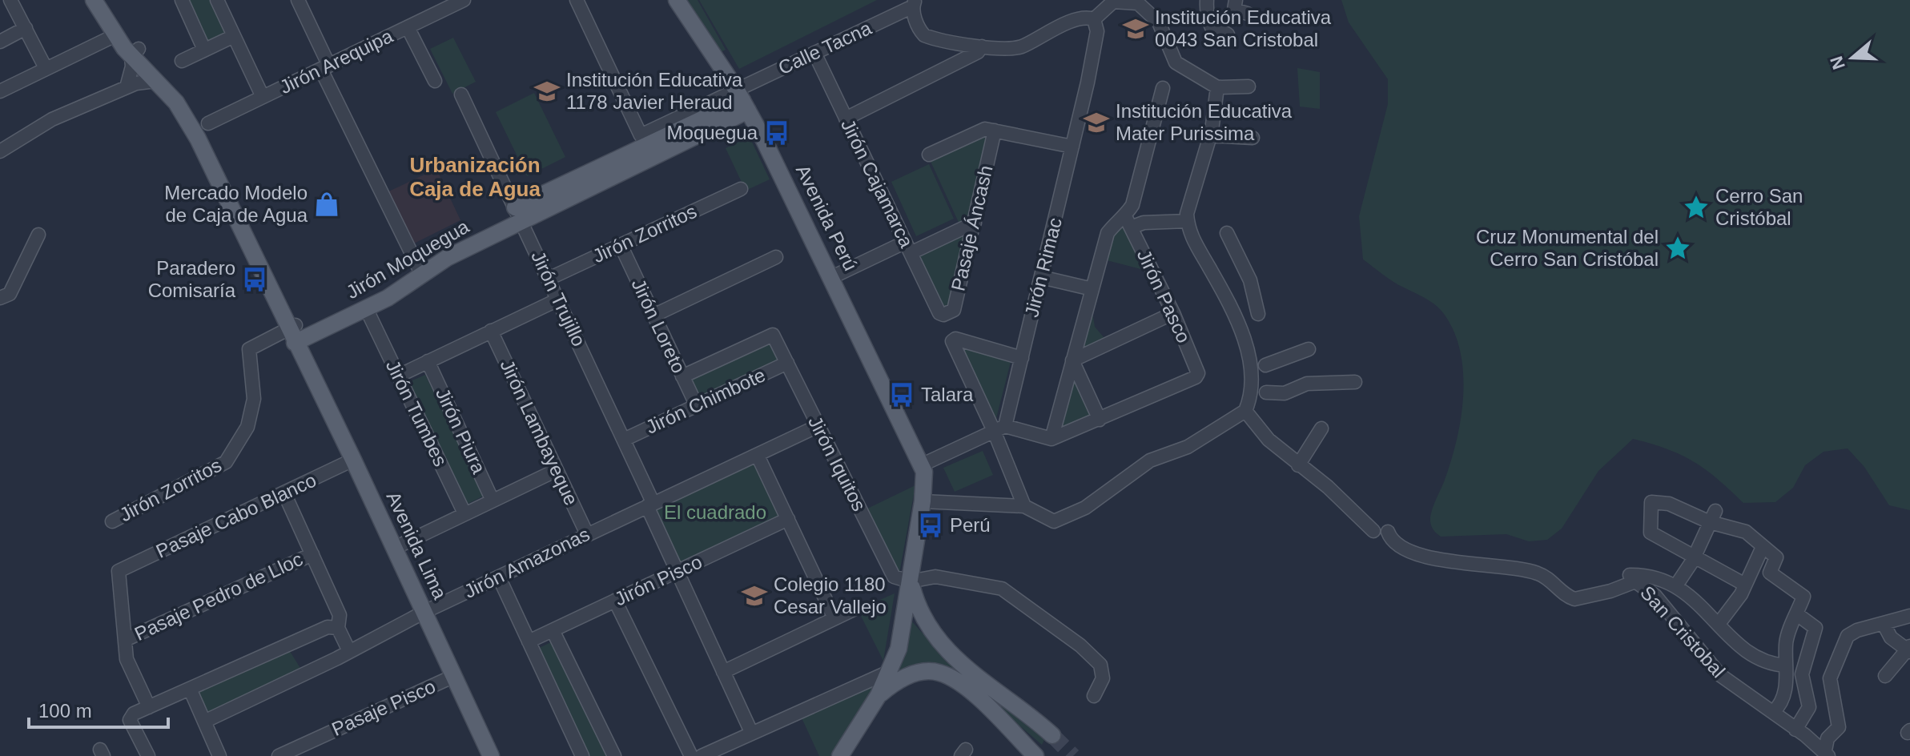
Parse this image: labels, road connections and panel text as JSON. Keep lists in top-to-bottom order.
{
  "streets": {
    "main road": ["Avenida Perú", "Jirón Moquegua", "Avenida Lima"],
    "street": [
      "Calle Tacna",
      "Jirón Arequipa",
      "Jirón Cajamarca",
      "Pasaje Áncash",
      "Jirón Zorritos",
      "Jirón Rimac",
      "Jirón Pasco",
      "Jirón Trujillo",
      "Jirón Loreto",
      "Jirón Chimbote",
      "Jirón Tumbes",
      "Jirón Piura",
      "Jirón Lambayeque",
      "Jirón Iquitos",
      "Pasaje Cabo Blanco",
      "Jirón Amazonas",
      "Jirón Pisco",
      "Pasaje Pedro de Lloc",
      "San Cristobal",
      "Pasaje Pisco"
    ]
  },
  "crossings": [
    ["Calle Tacna", "Jirón Cajamarca"],
    ["Calle Tacna", "Avenida Perú"],
    ["Calle Tacna", "Jirón Moquegua"],
    ["Jirón Cajamarca", "Pasaje Áncash"],
    ["Avenida Perú", "Jirón Moquegua"],
    ["Jirón Zorritos", "Jirón Moquegua"],
    ["Jirón Zorritos", "Jirón Trujillo"],
    ["Jirón Zorritos", "Jirón Loreto"],
    ["Jirón Zorritos", "Avenida Lima"],
    ["Jirón Moquegua", "Jirón Trujillo"],
    ["Jirón Moquegua", "Avenida Lima"],
    ["Jirón Trujillo", "Jirón Chimbote"],
    ["Jirón Trujillo", "Jirón Amazonas"],
    ["Jirón Trujillo", "Jirón Pisco"],
    ["Jirón Loreto", "Jirón Chimbote"],
    ["Jirón Loreto", "Jirón Iquitos"],
    ["Jirón Chimbote", "Jirón Iquitos"],
    ["Jirón Lambayeque", "Jirón Amazonas"],
    ["Jirón Iquitos", "Jirón Amazonas"],
    ["Pasaje Cabo Blanco", "Avenida Lima"],
    ["Pasaje Cabo Blanco", "Pasaje Pedro de Lloc"],
    ["Avenida Lima", "Jirón Amazonas"],
    ["Avenida Lima", "Pasaje Pisco"]
  ],
  "districts": ["Urbanización Caja de Agua"],
  "parks": ["El cuadrado"],
  "places": {
    "school or university": [
      "Institución Educativa 0043 San Cristobal",
      "Institución Educativa 1178 Javier Heraud",
      "Institución Educativa Mater Purissima",
      "Colegio 1180 Cesar Vallejo"
    ],
    "bus stop": [
      "Moquegua",
      "Paradero Comisaría",
      "Talara",
      "Perú"
    ],
    "shop": ["Mercado Modelo de Caja de Agua"],
    "place": ["Cerro San Cristóbal", "Cruz Monumental del Cerro San Cristóbal"]
  },
  "scale_bar": "100 m",
  "north": "left"
}
